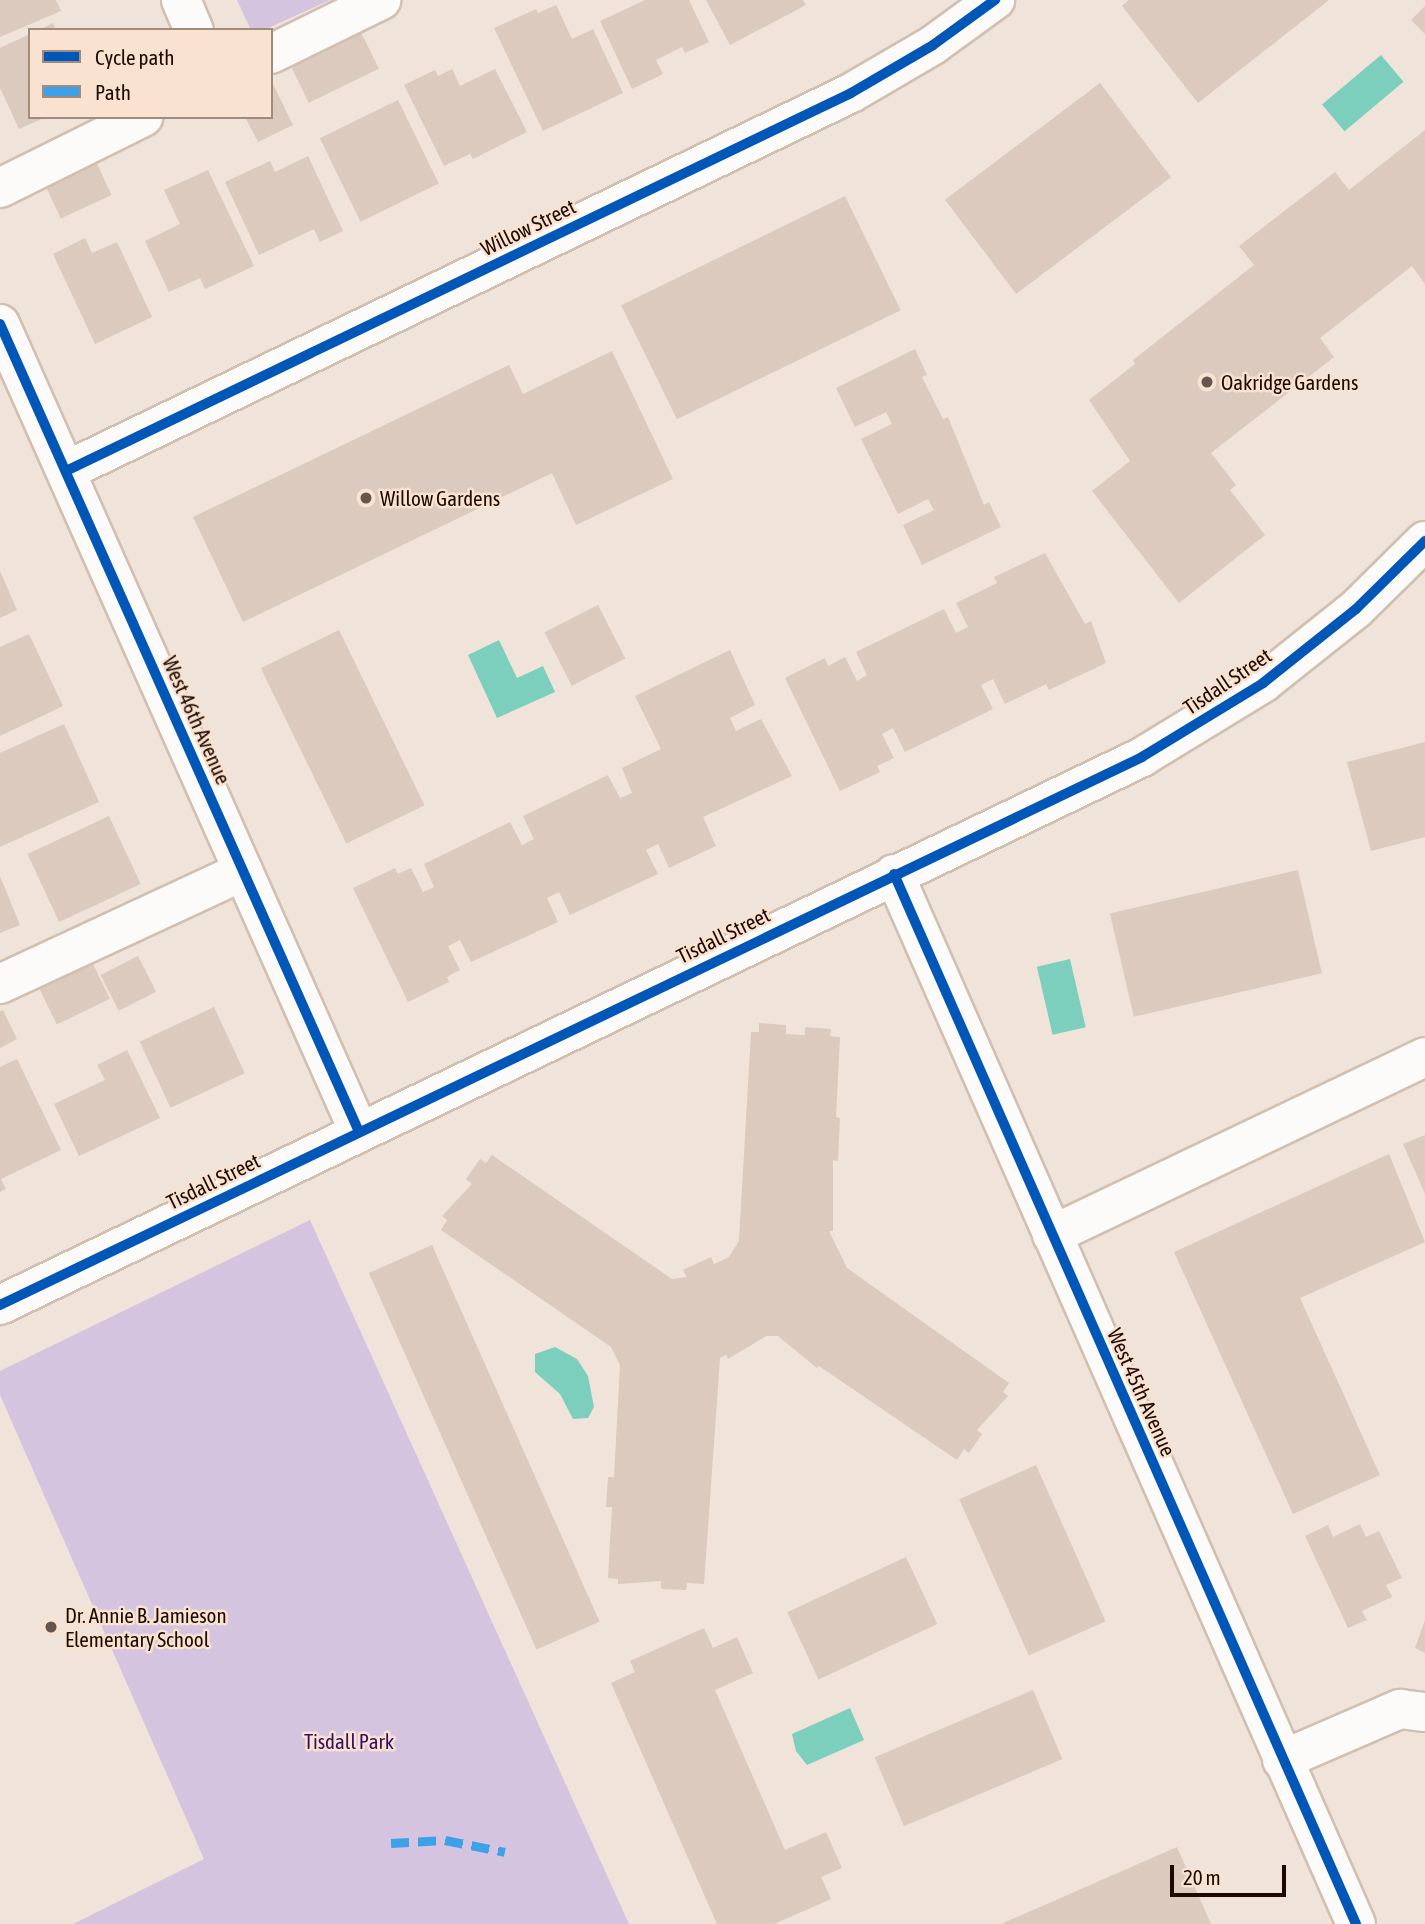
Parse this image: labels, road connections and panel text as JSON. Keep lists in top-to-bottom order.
{
  "streets": {
    "street": [
      "Willow Street",
      "Tisdall Street",
      "West 46th Avenue",
      "West 45th Avenue"
    ]
  },
  "crossings": [
    ["Willow Street", "West 46th Avenue"],
    ["Tisdall Street", "West 46th Avenue"],
    ["Tisdall Street", "West 45th Avenue"]
  ],
  "parks": ["Tisdall Park"],
  "places": ["Oakridge Gardens", "Willow Gardens", "Dr. Annie B. Jamieson Elementary School"],
  "legend": ["Cycle path", "Path"],
  "scale_bar": "20 m"
}
